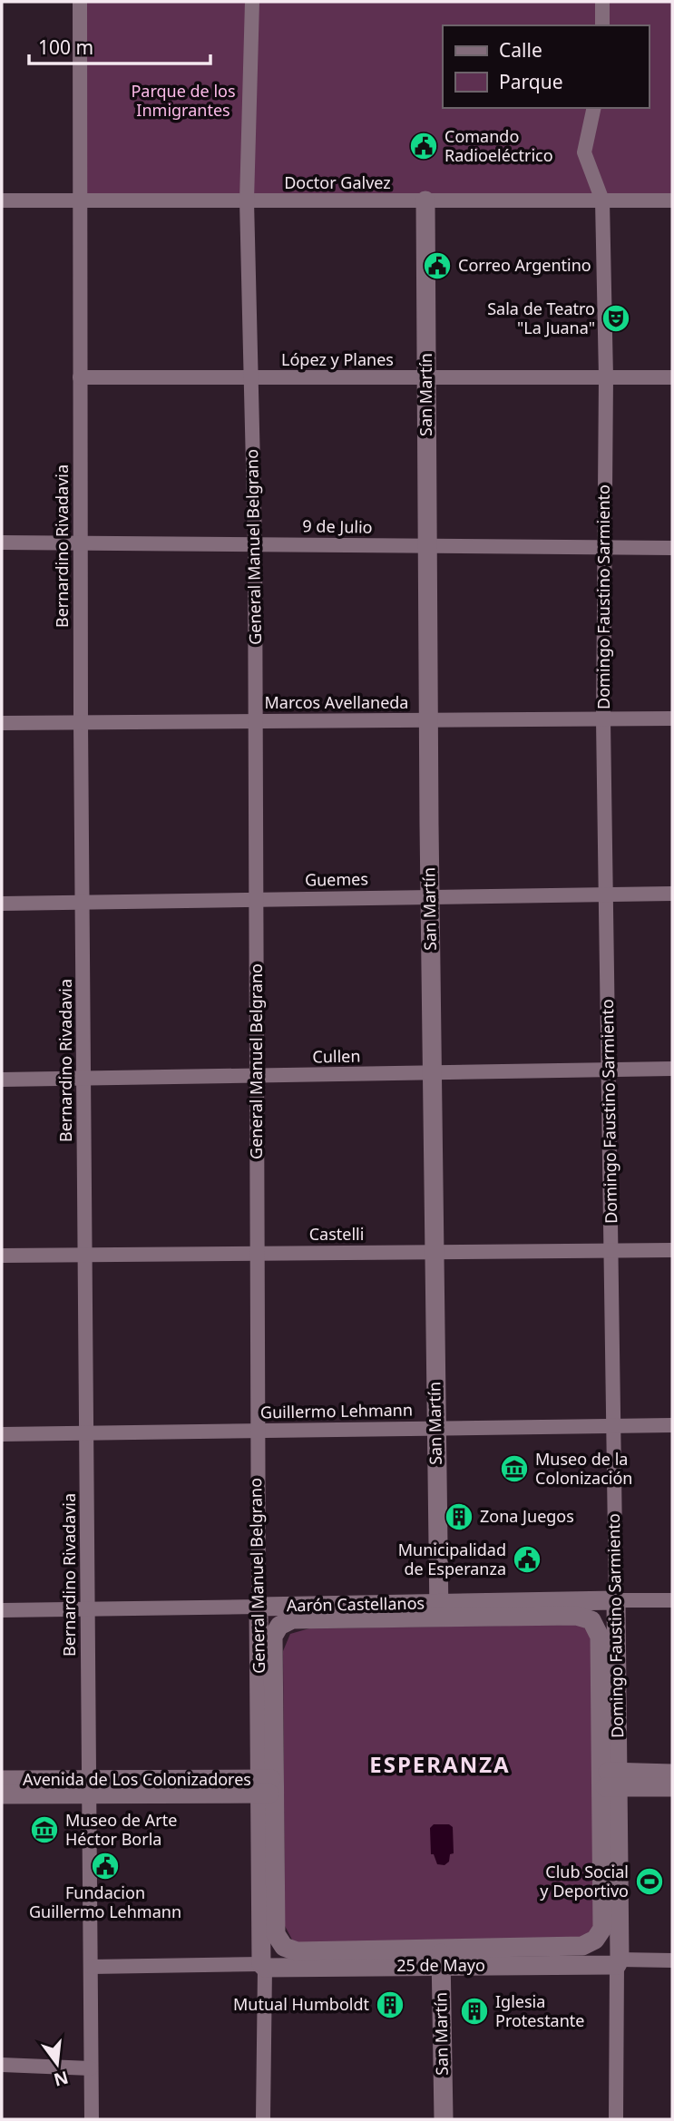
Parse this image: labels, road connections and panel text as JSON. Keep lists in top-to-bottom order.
{
  "streets": {
    "main road": [
      "San Martín",
      "General Manuel Belgrano",
      "Domingo Faustino Sarmiento",
      "Aarón Castellanos",
      "Avenida de Los Colonizadores",
      "25 de Mayo"
    ],
    "street": [
      "Doctor Galvez",
      "López y Planes",
      "9 de Julio",
      "Bernardino Rivadavia",
      "Marcos Avellaneda",
      "Guemes",
      "Cullen",
      "Castelli",
      "Guillermo Lehmann"
    ]
  },
  "crossings": [
    ["Doctor Galvez", "San Martín"],
    ["Doctor Galvez", "Bernardino Rivadavia"],
    ["Doctor Galvez", "General Manuel Belgrano"],
    ["Doctor Galvez", "Domingo Faustino Sarmiento"],
    ["López y Planes", "San Martín"],
    ["López y Planes", "Bernardino Rivadavia"],
    ["López y Planes", "General Manuel Belgrano"],
    ["López y Planes", "Domingo Faustino Sarmiento"],
    ["San Martín", "9 de Julio"],
    ["San Martín", "Marcos Avellaneda"],
    ["San Martín", "Guemes"],
    ["San Martín", "Cullen"],
    ["San Martín", "Castelli"],
    ["San Martín", "Guillermo Lehmann"],
    ["San Martín", "Aarón Castellanos"],
    ["San Martín", "25 de Mayo"],
    ["9 de Julio", "Bernardino Rivadavia"],
    ["9 de Julio", "General Manuel Belgrano"],
    ["9 de Julio", "Domingo Faustino Sarmiento"],
    ["Bernardino Rivadavia", "Marcos Avellaneda"],
    ["Bernardino Rivadavia", "Guemes"],
    ["Bernardino Rivadavia", "Cullen"],
    ["Bernardino Rivadavia", "Castelli"],
    ["Bernardino Rivadavia", "Guillermo Lehmann"],
    ["Bernardino Rivadavia", "Aarón Castellanos"],
    ["Bernardino Rivadavia", "Avenida de Los Colonizadores"],
    ["Bernardino Rivadavia", "25 de Mayo"],
    ["General Manuel Belgrano", "Marcos Avellaneda"],
    ["General Manuel Belgrano", "Guemes"],
    ["General Manuel Belgrano", "Cullen"],
    ["General Manuel Belgrano", "Castelli"],
    ["General Manuel Belgrano", "Guillermo Lehmann"],
    ["General Manuel Belgrano", "Aarón Castellanos"],
    ["General Manuel Belgrano", "Avenida de Los Colonizadores"],
    ["General Manuel Belgrano", "25 de Mayo"],
    ["Domingo Faustino Sarmiento", "Marcos Avellaneda"],
    ["Domingo Faustino Sarmiento", "Guemes"],
    ["Domingo Faustino Sarmiento", "Cullen"],
    ["Domingo Faustino Sarmiento", "Castelli"],
    ["Domingo Faustino Sarmiento", "Guillermo Lehmann"],
    ["Domingo Faustino Sarmiento", "Aarón Castellanos"],
    ["Domingo Faustino Sarmiento", "25 de Mayo"]
  ],
  "districts": ["ESPERANZA"],
  "parks": ["Parque de los Inmigrantes"],
  "places": {
    "public building": [
      "Comando Radioeléctrico",
      "Correo Argentino",
      "Municipalidad de Esperanza",
      "Fundacion Guillermo Lehmann"
    ],
    "theatre": ["Sala de Teatro \"La Juana\""],
    "museum": ["Museo de la Colonización", "Museo de Arte Héctor Borla"],
    "building": ["Zona Juegos", "Mutual Humboldt", "Iglesia Protestante"],
    "sports": ["Club Social y Deportivo"]
  },
  "legend": ["Calle", "Parque"],
  "scale_bar": "100 m",
  "north": "bottom"
}
